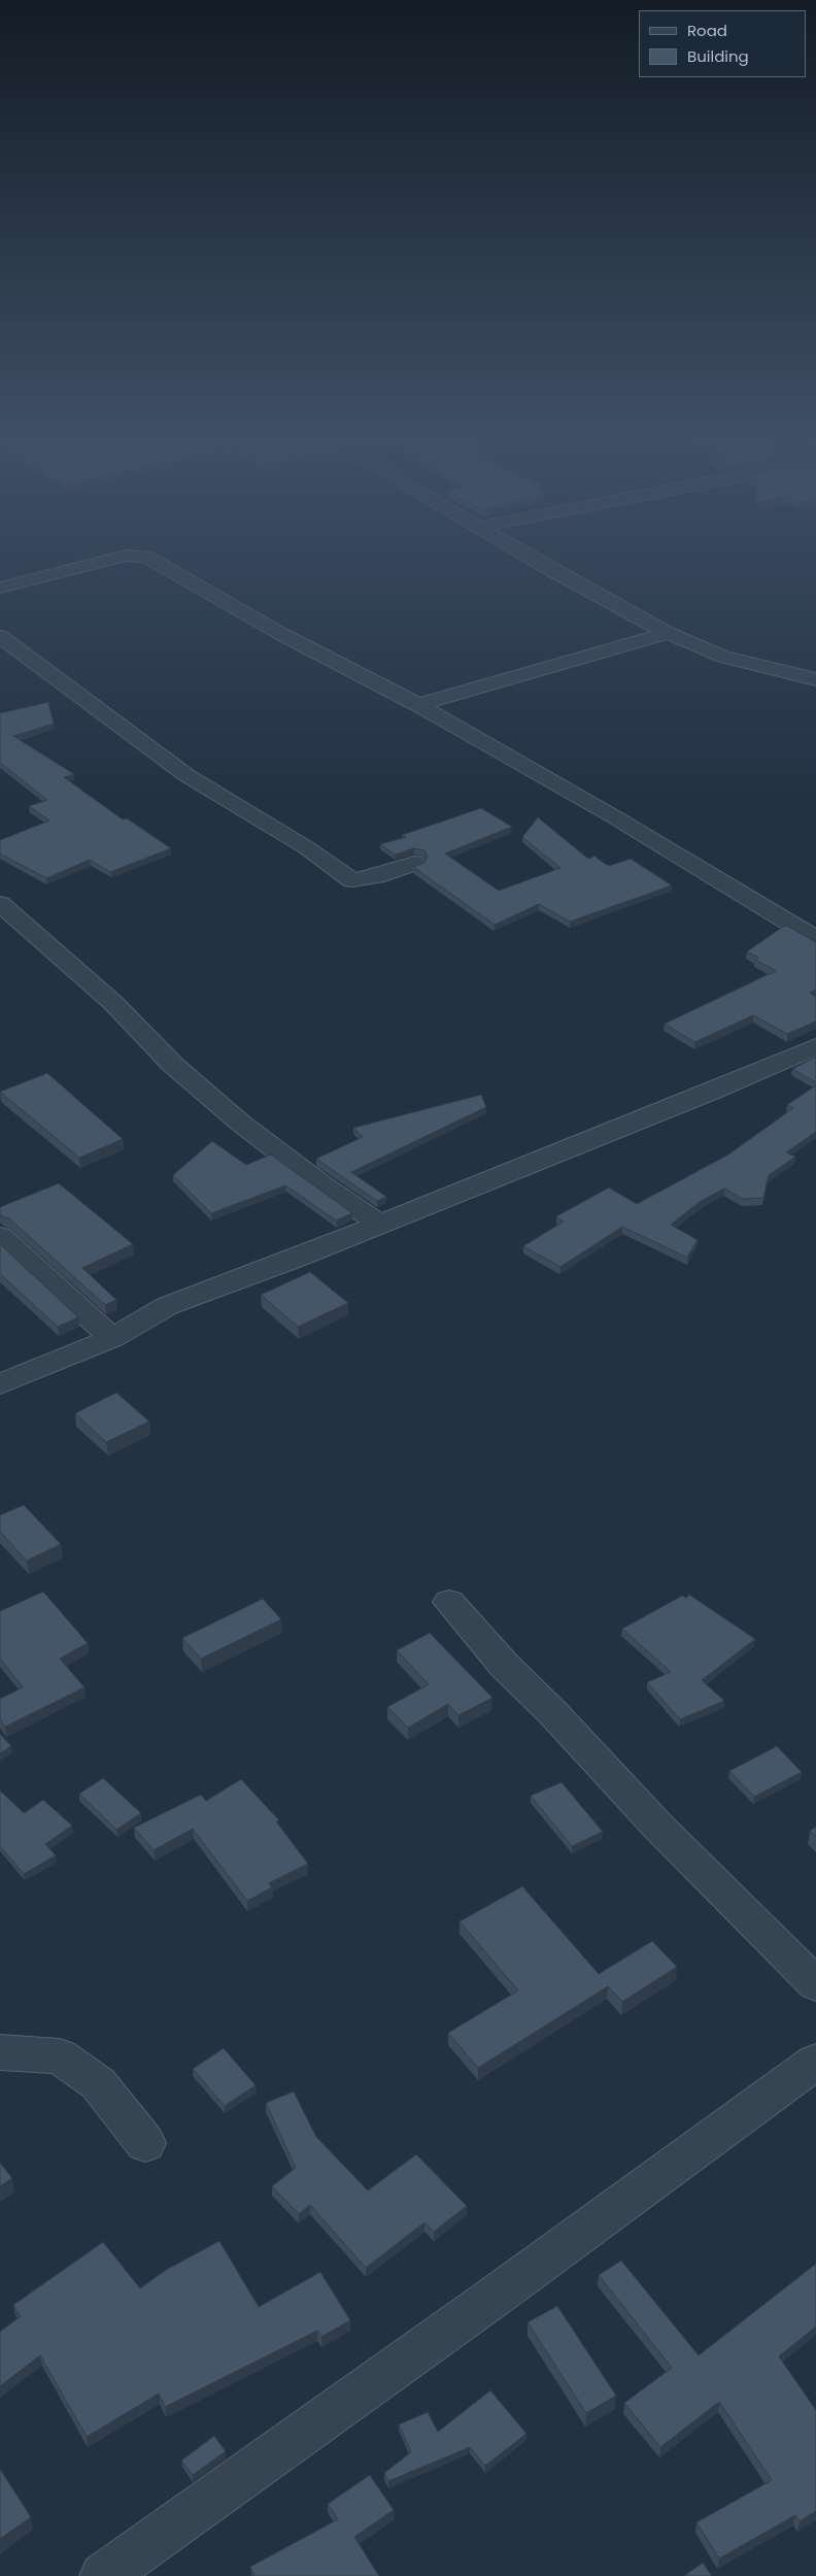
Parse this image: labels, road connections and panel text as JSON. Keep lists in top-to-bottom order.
{
  "legend": ["Road", "Building"]
}
